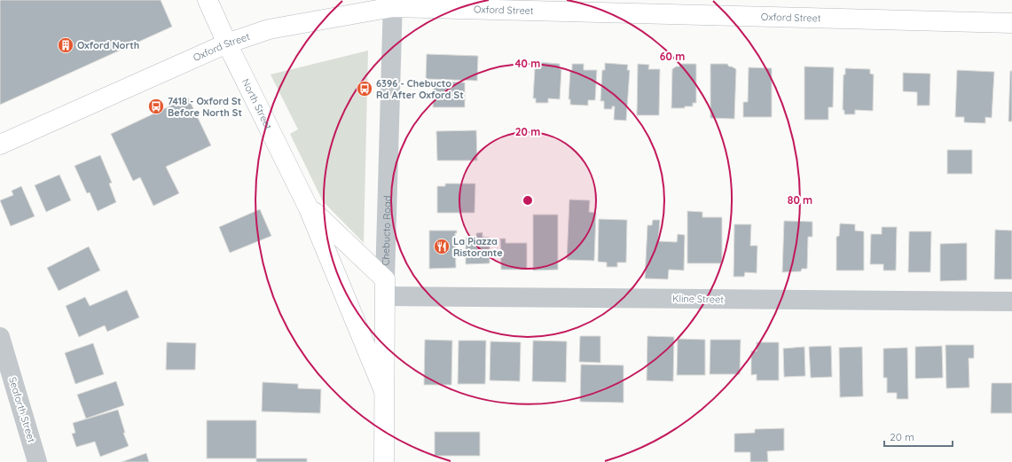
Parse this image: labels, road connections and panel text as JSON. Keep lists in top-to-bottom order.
{
  "streets": {
    "main road": ["Oxford Street", "North Street", "Chebucto Road"],
    "street": ["Kline Street", "Seaforth Street"]
  },
  "crossings": [
    ["Oxford Street", "North Street"],
    ["Oxford Street", "Chebucto Road"],
    ["North Street", "Chebucto Road"],
    ["North Street", "Kline Street"],
    ["Chebucto Road", "Kline Street"]
  ],
  "places": {
    "building": ["Oxford North"],
    "bus stop": ["6396 - Chebucto Rd After Oxford St", "7418 - Oxford St Before North St"],
    "restaurant": ["La Piazza Ristorante"]
  },
  "scale_bar": "20 m",
  "rings": [
    "60 m",
    "40 m",
    "20 m",
    "80 m"
  ]
}
